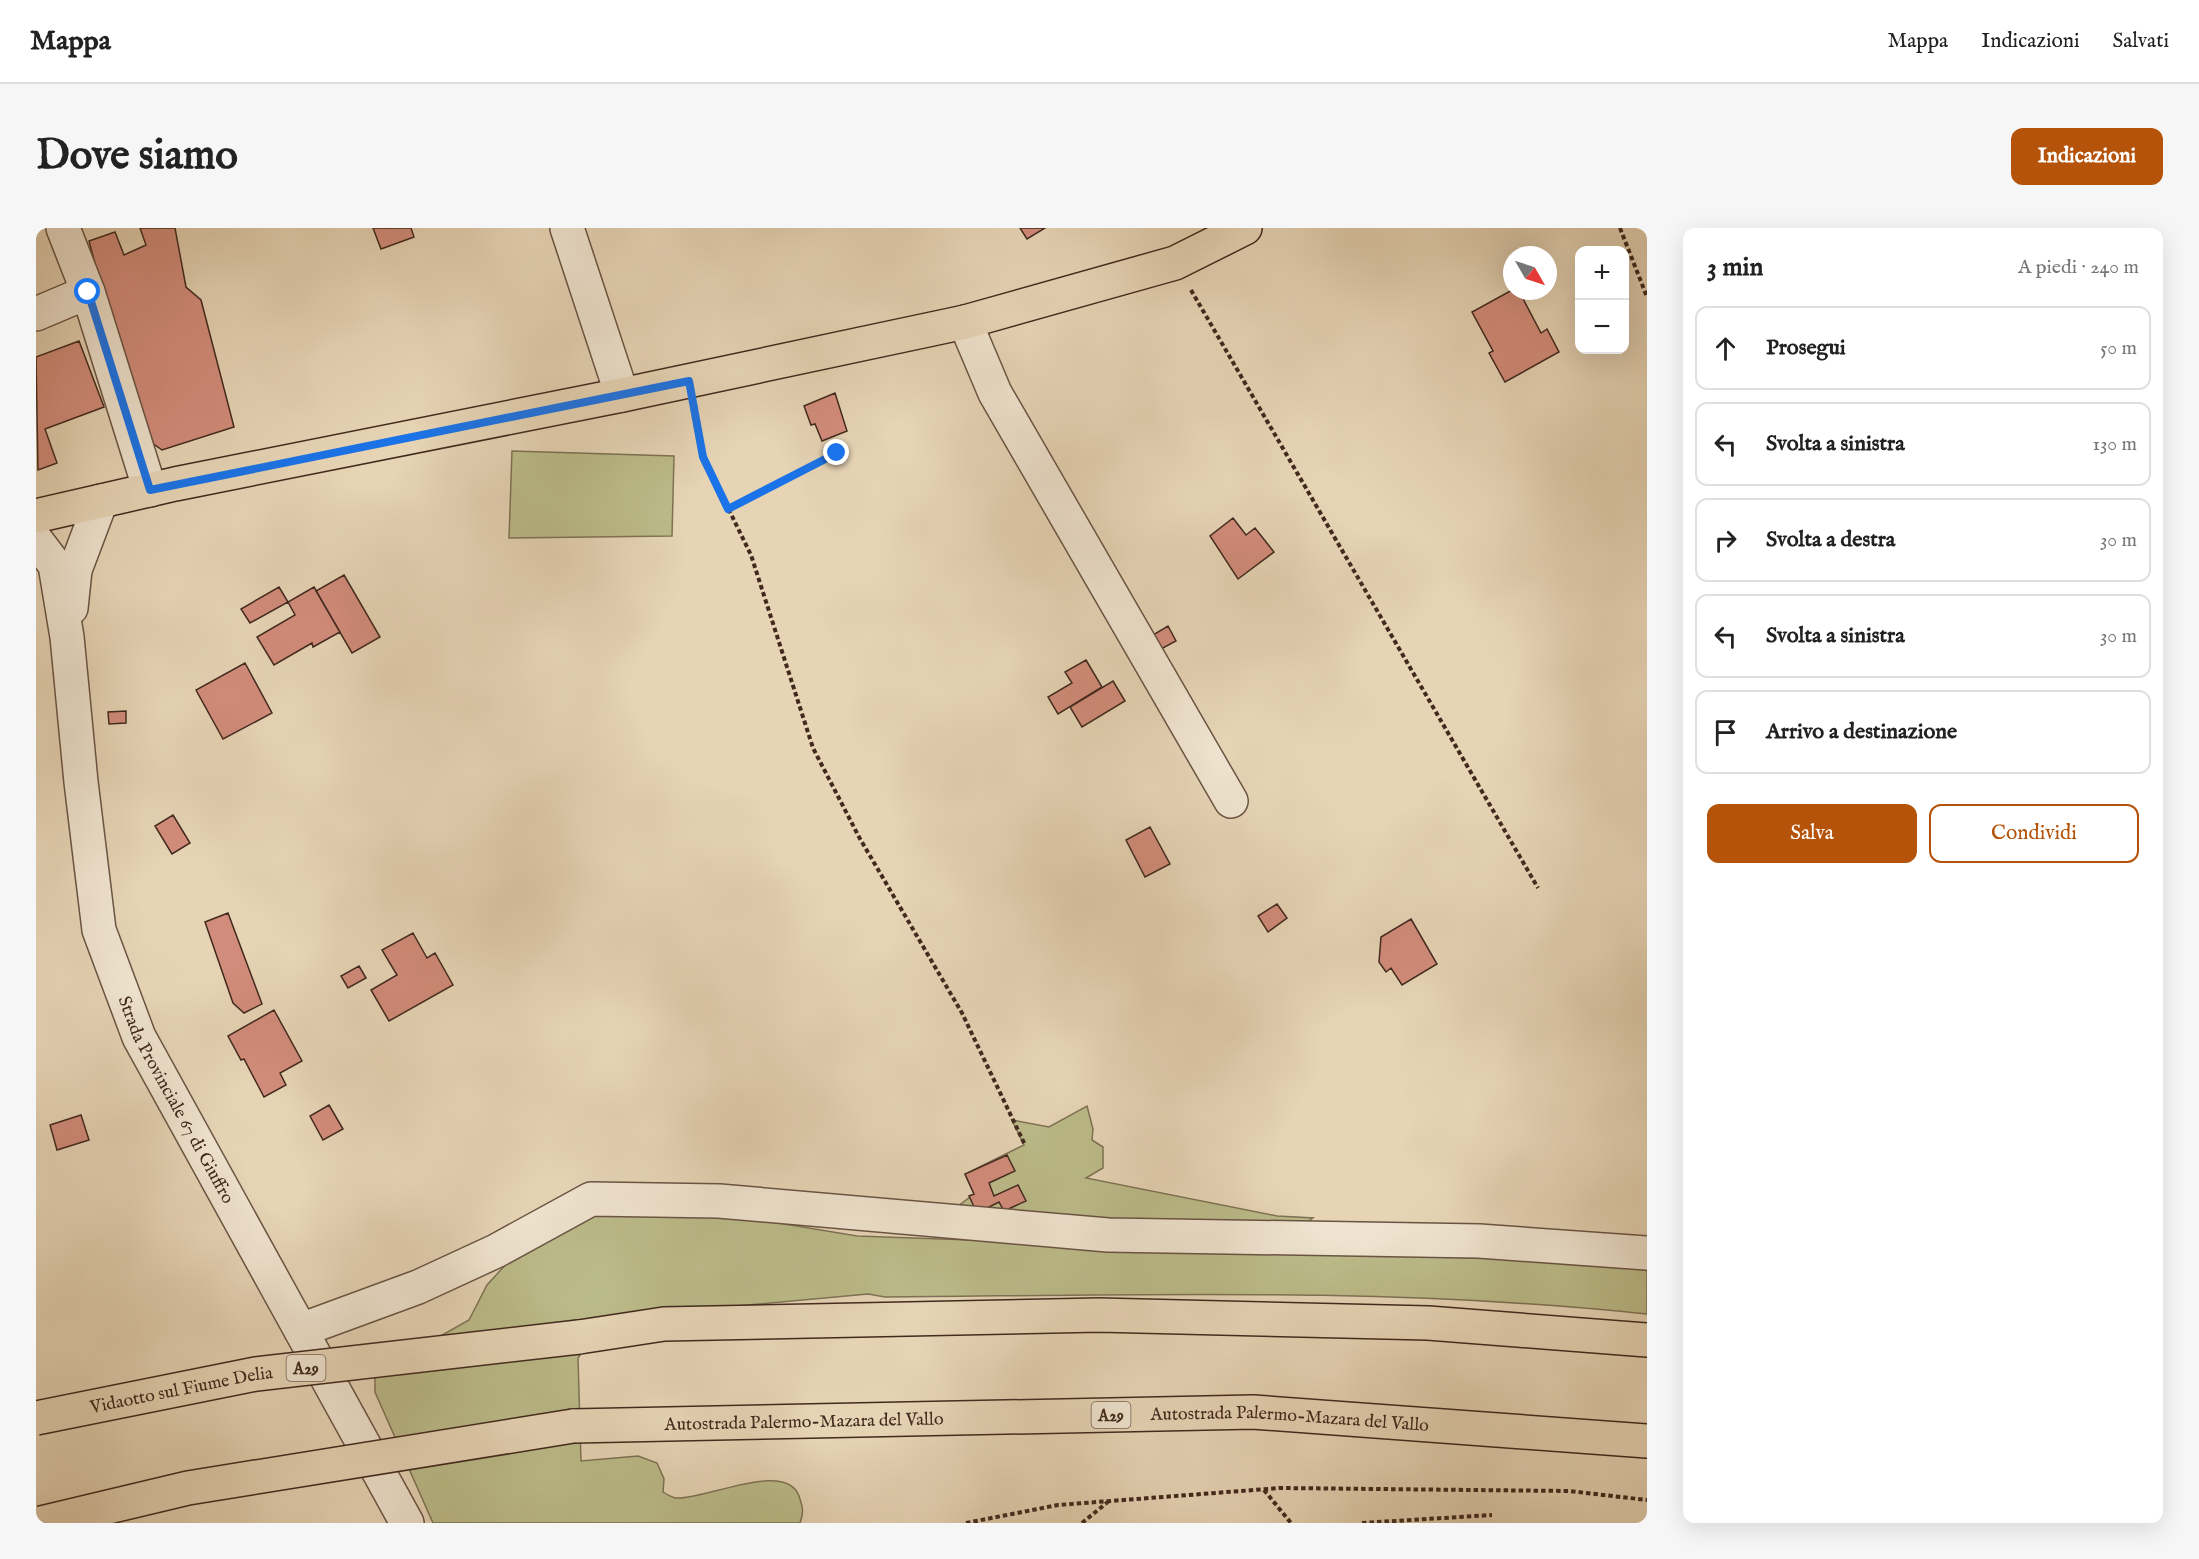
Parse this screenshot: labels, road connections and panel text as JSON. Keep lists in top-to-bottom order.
{
  "streets": {
    "main road": ["A29", "Vidaotto sul Fiume Delia", "Autostrada Palermo-Mazara del Vallo"],
    "street": ["Strada Provinciale 67 di Giuffro"]
  },
  "north": "bottom right",
  "page": {
    "header": "Mappa",
    "nav": ["Mappa", "Indicazioni", "Salvati"],
    "buttons": [
      "Indicazioni",
      ["Salva", "Condividi"]
    ],
    "title": "Dove siamo",
    "heading": ["3 min", "A piedi · 240 m"],
    "map_buttons": ["+", "−"],
    "list": [
      ["Prosegui", "50 m"],
      ["Svolta a sinistra", "130 m"],
      ["Svolta a destra", "30 m"],
      ["Svolta a sinistra", "30 m"],
      "Arrivo a destinazione"
    ]
  }
}
